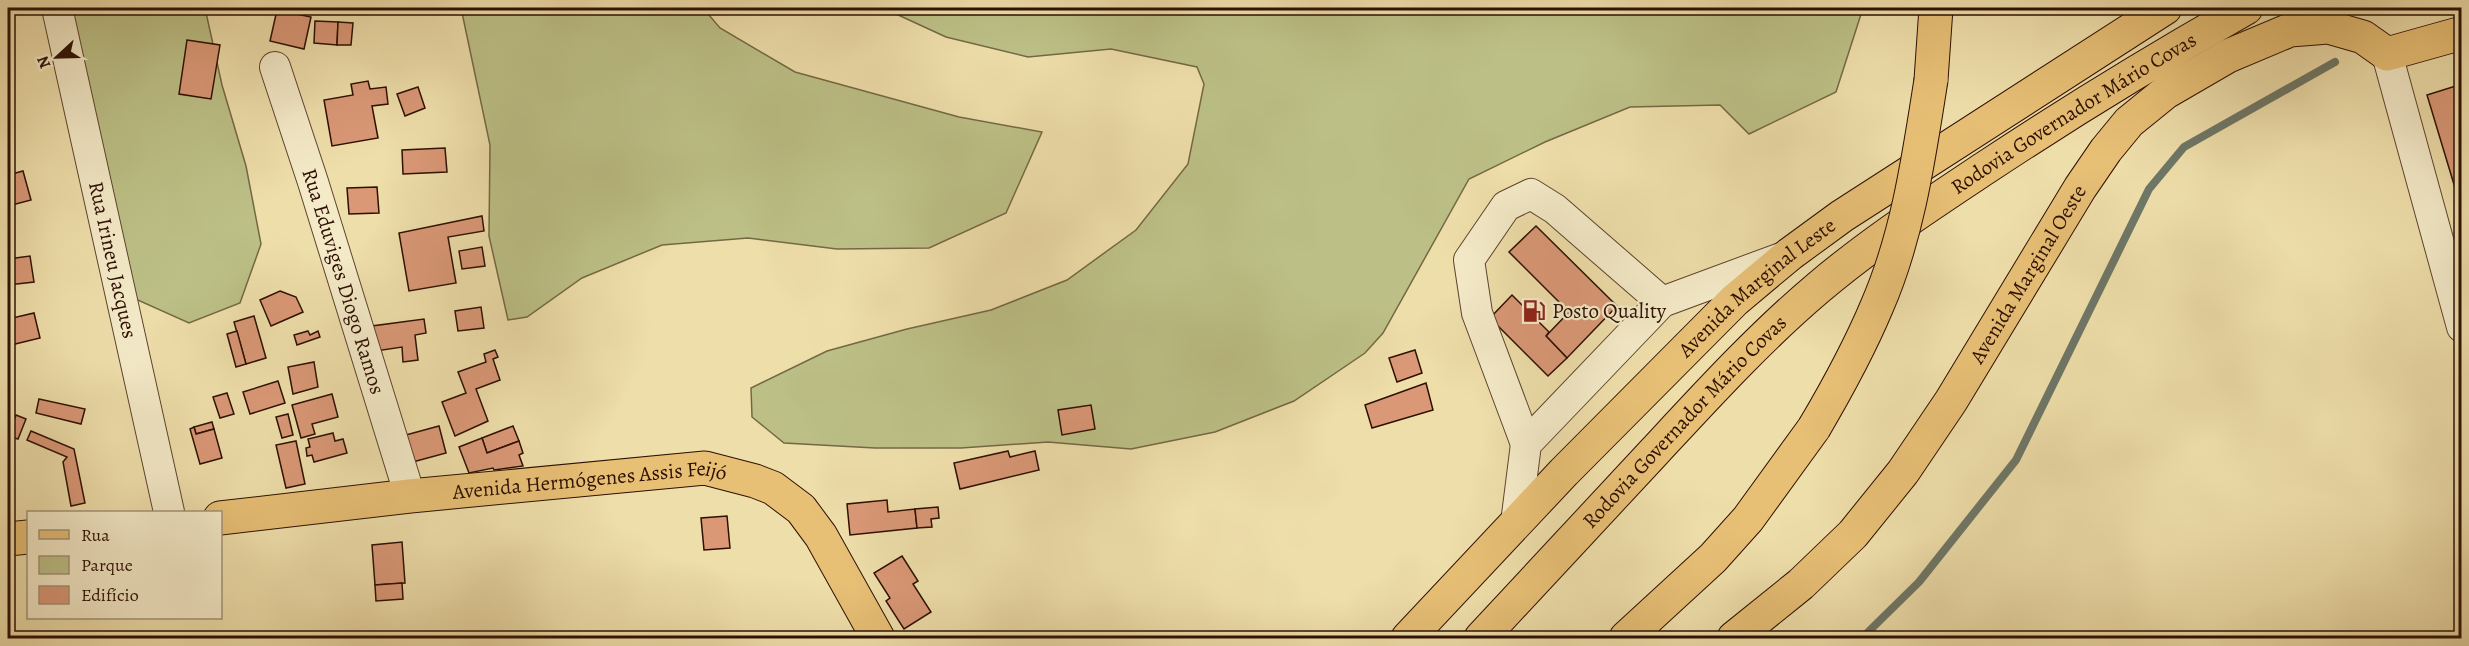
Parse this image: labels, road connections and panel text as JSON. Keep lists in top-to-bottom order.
{
  "streets": {
    "main road": [
      "Rodovia Governador Mário Covas",
      "Avenida Marginal Oeste",
      "Avenida Marginal Leste",
      "Avenida Hermógenes Assis Feijó"
    ],
    "street": ["Rua Irineu Jacques", "Rua Eduviges Diogo Ramos"]
  },
  "crossings": [
    ["Rua Eduviges Diogo Ramos", "Avenida Hermógenes Assis Feijó"]
  ],
  "places": {
    "fuel station": ["Posto Quality"]
  },
  "legend": ["Rua", "Parque", "Edifício"],
  "north": "left"
}
